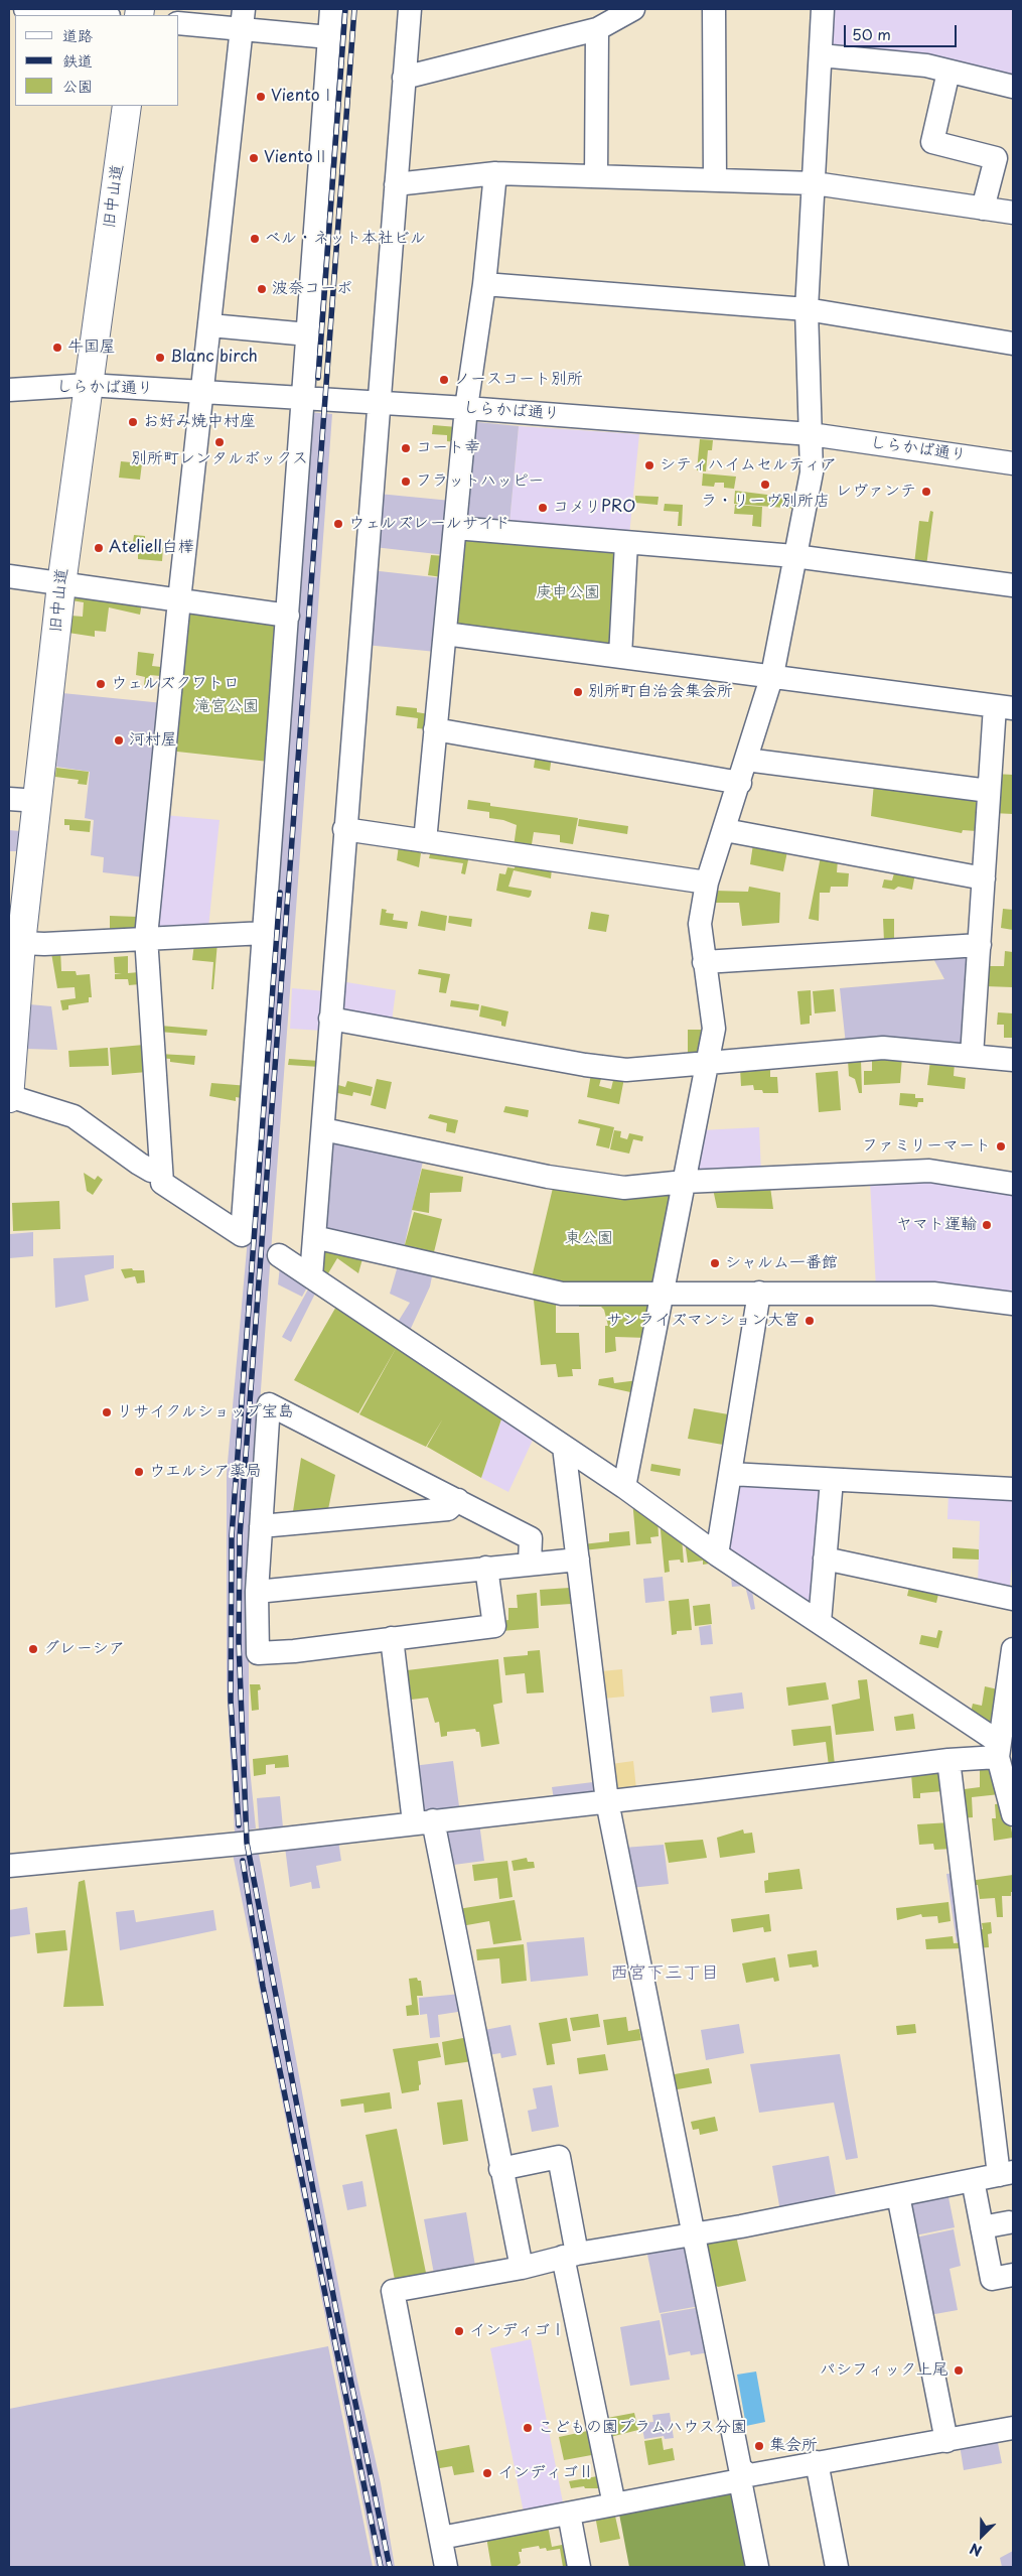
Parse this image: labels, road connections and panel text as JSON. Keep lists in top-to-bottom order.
{
  "streets": {
    "main road": ["旧中山道"],
    "street": ["しらかば通り"]
  },
  "crossings": [
    ["旧中山道", "しらかば通り"]
  ],
  "districts": ["西宮下三丁目"],
  "parks": ["庚申公園", "滝宮公園", "東公園"],
  "places": [
    "VientoⅠ",
    "VientoⅡ",
    "ベル・ネット本社ビル",
    "波奈コーポ",
    "牛国屋",
    "Blanc birch",
    "ノースコート別所",
    "お好み焼中村座",
    "別所町レンタルボックス",
    "コート幸",
    "シティハイムセルティア",
    "フラットハッピー",
    "ラ・リーヴ別所店",
    "レヴァンテ",
    "コメリPRO",
    "ウェルズレールサイド",
    "Ateliell白樺",
    "ウェルズクワトロ",
    "別所町自治会集会所",
    "河村屋",
    "ファミリーマート",
    "ヤマト運輸",
    "シャルム一番館",
    "サンライズマンション大宮",
    "リサイクルショップ宝島",
    "ウエルシア薬局",
    "グレーシア",
    "インディゴⅠ",
    "パシフィック上尾",
    "こどもの園プラムハウス分園",
    "集会所",
    "インディゴⅡ"
  ],
  "legend": ["道路", "鉄道", "公園"],
  "scale_bar": "50 m",
  "north": "bottom left"
}
